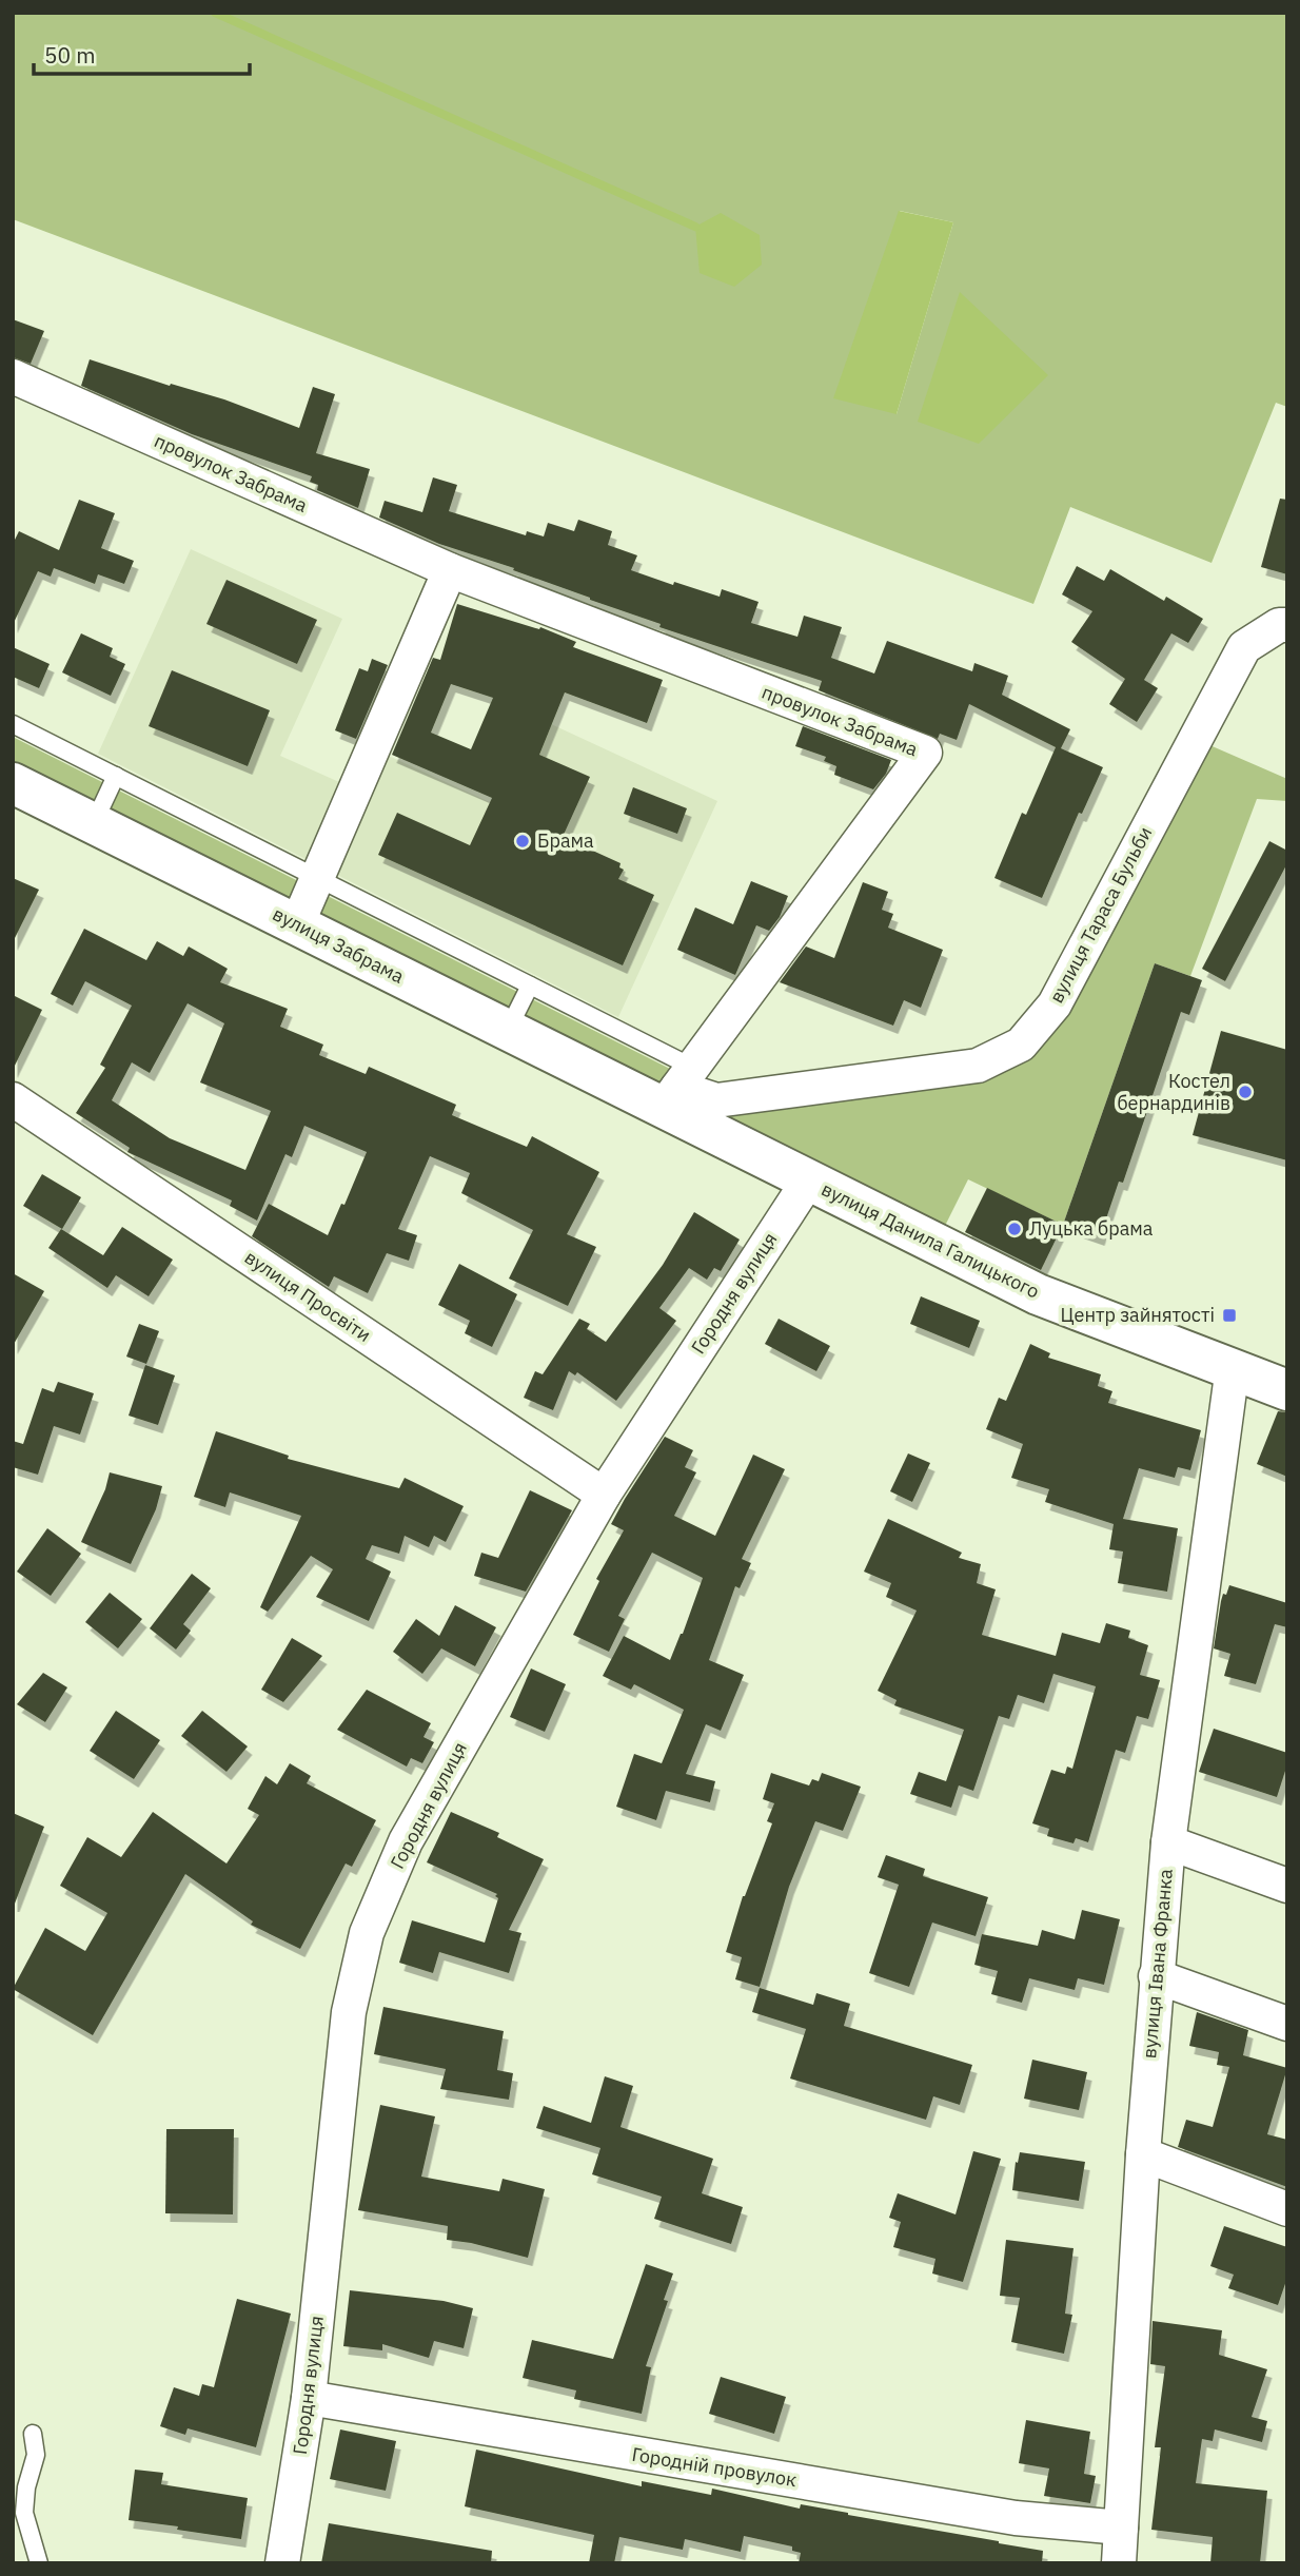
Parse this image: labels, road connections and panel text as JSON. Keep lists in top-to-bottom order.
{
  "streets": {
    "main road": ["вулиця Забрама", "вулиця Данила Галицького"],
    "street": [
      "провулок Забрама",
      "вулиця Тараса Бульби",
      "Городня вулиця",
      "вулиця Просвіти",
      "вулиця Івана Франка",
      "Городній провулок"
    ]
  },
  "crossings": [
    ["провулок Забрама", "вулиця Тараса Бульби"],
    ["провулок Забрама", "вулиця Забрама"],
    ["провулок Забрама", "вулиця Данила Галицького"],
    ["вулиця Тараса Бульби", "вулиця Забрама"],
    ["вулиця Тараса Бульби", "вулиця Данила Галицького"],
    ["вулиця Забрама", "вулиця Данила Галицького"],
    ["вулиця Данила Галицького", "Городня вулиця"],
    ["вулиця Данила Галицького", "вулиця Івана Франка"],
    ["Городня вулиця", "вулиця Просвіти"],
    ["Городня вулиця", "Городній провулок"],
    ["вулиця Івана Франка", "Городній провулок"]
  ],
  "places": {
    "other": ["Брама", "Костел бернардинів", "Луцька брама"],
    "transit": ["Центр зайнятості"]
  },
  "scale_bar": "50 m"
}
